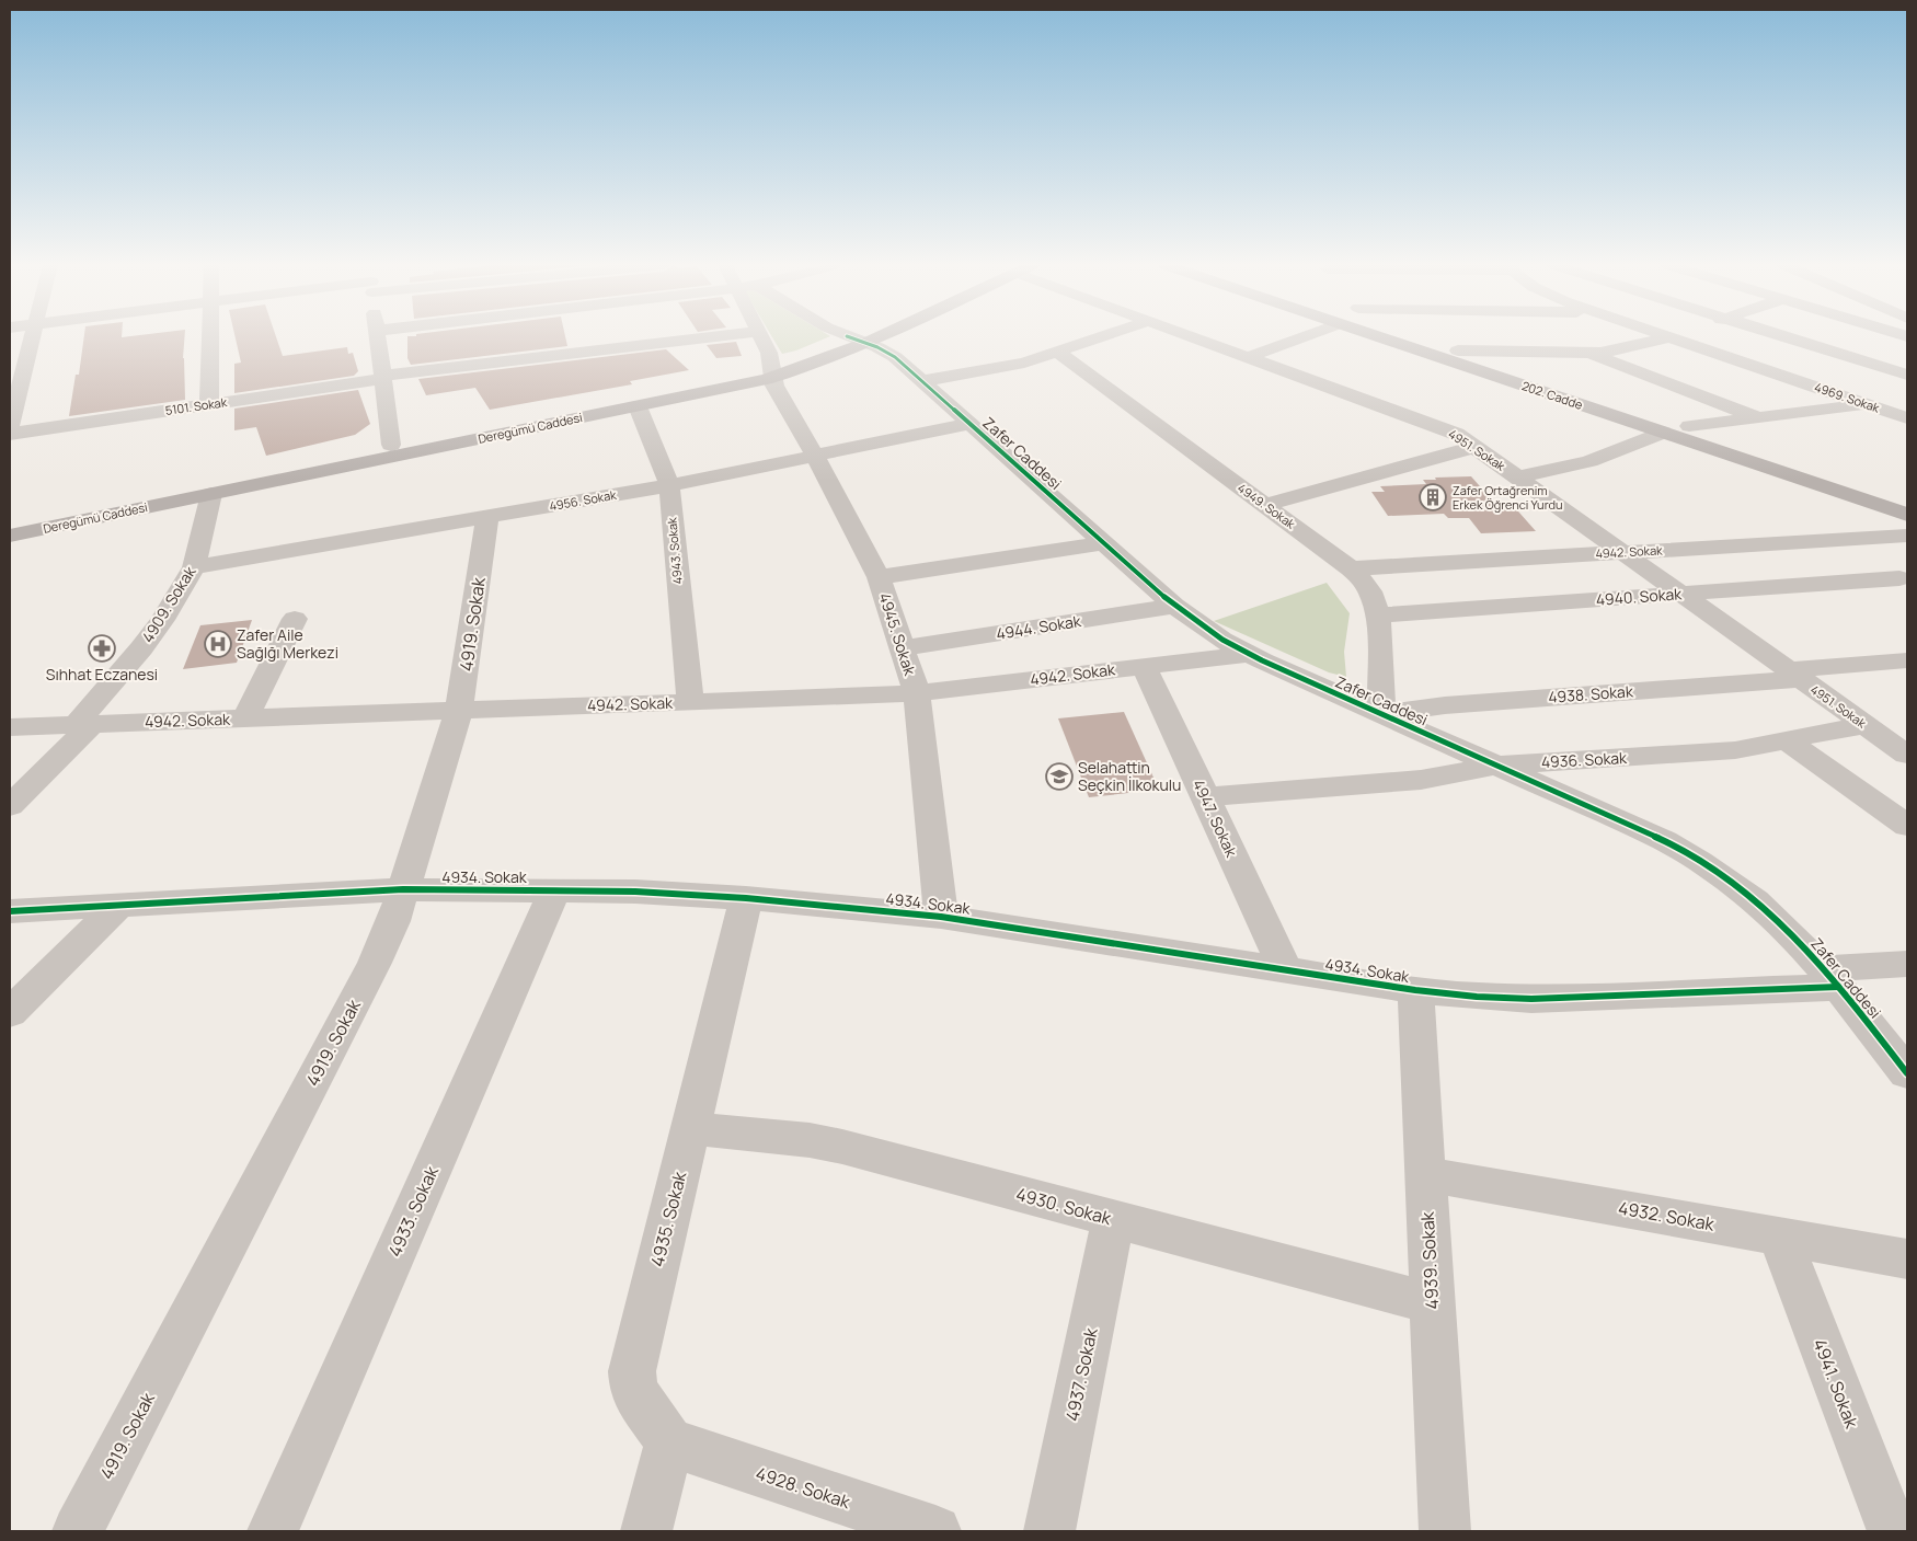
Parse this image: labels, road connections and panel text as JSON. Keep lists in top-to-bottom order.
{
  "streets": {
    "main road": ["202. Cadde", "Deregümü Caddesi"],
    "street": [
      "4969. Sokak",
      "5101. Sokak",
      "4951. Sokak",
      "Zafer Caddesi",
      "4956. Sokak",
      "4949. Sokak",
      "4943. Sokak",
      "4942. Sokak",
      "4940. Sokak",
      "4909. Sokak",
      "4919. Sokak",
      "4944. Sokak",
      "4945. Sokak",
      "4938. Sokak",
      "4936. Sokak",
      "4947. Sokak",
      "4934. Sokak",
      "4930. Sokak",
      "4933. Sokak",
      "4932. Sokak",
      "4935. Sokak",
      "4939. Sokak",
      "4937. Sokak",
      "4941. Sokak",
      "4928. Sokak"
    ]
  },
  "crossings": [
    ["Deregümü Caddesi", "Zafer Caddesi"],
    ["Deregümü Caddesi", "4943. Sokak"],
    ["Deregümü Caddesi", "4909. Sokak"],
    ["Deregümü Caddesi", "4945. Sokak"],
    ["4951. Sokak", "4942. Sokak"],
    ["4951. Sokak", "4940. Sokak"],
    ["4951. Sokak", "4938. Sokak"],
    ["4951. Sokak", "4936. Sokak"],
    ["Zafer Caddesi", "4956. Sokak"],
    ["Zafer Caddesi", "4949. Sokak"],
    ["Zafer Caddesi", "4942. Sokak"],
    ["Zafer Caddesi", "4944. Sokak"],
    ["Zafer Caddesi", "4938. Sokak"],
    ["Zafer Caddesi", "4936. Sokak"],
    ["Zafer Caddesi", "4934. Sokak"],
    ["4956. Sokak", "4943. Sokak"],
    ["4956. Sokak", "4909. Sokak"],
    ["4956. Sokak", "4919. Sokak"],
    ["4956. Sokak", "4945. Sokak"],
    ["4949. Sokak", "4942. Sokak"],
    ["4949. Sokak", "4940. Sokak"],
    ["4949. Sokak", "4938. Sokak"],
    ["4943. Sokak", "4942. Sokak"],
    ["4942. Sokak", "4909. Sokak"],
    ["4942. Sokak", "4919. Sokak"],
    ["4942. Sokak", "4945. Sokak"],
    ["4942. Sokak", "4947. Sokak"],
    ["4919. Sokak", "4934. Sokak"],
    ["4944. Sokak", "4945. Sokak"],
    ["4945. Sokak", "4934. Sokak"],
    ["4936. Sokak", "4947. Sokak"],
    ["4947. Sokak", "4934. Sokak"],
    ["4934. Sokak", "4933. Sokak"],
    ["4934. Sokak", "4935. Sokak"],
    ["4934. Sokak", "4939. Sokak"],
    ["4930. Sokak", "4935. Sokak"],
    ["4930. Sokak", "4939. Sokak"],
    ["4930. Sokak", "4937. Sokak"],
    ["4932. Sokak", "4939. Sokak"],
    ["4932. Sokak", "4941. Sokak"],
    ["4935. Sokak", "4928. Sokak"]
  ],
  "places": {
    "building": ["Zafer Ortağrenim Erkek Öğrenci Yurdu"],
    "hospital": ["Zafer Aile Sağlğı Merkezi"],
    "pharmacy": ["Sıhhat Eczanesi"],
    "school or university": ["Selahattin Seçkin İlkokulu"]
  }
}
